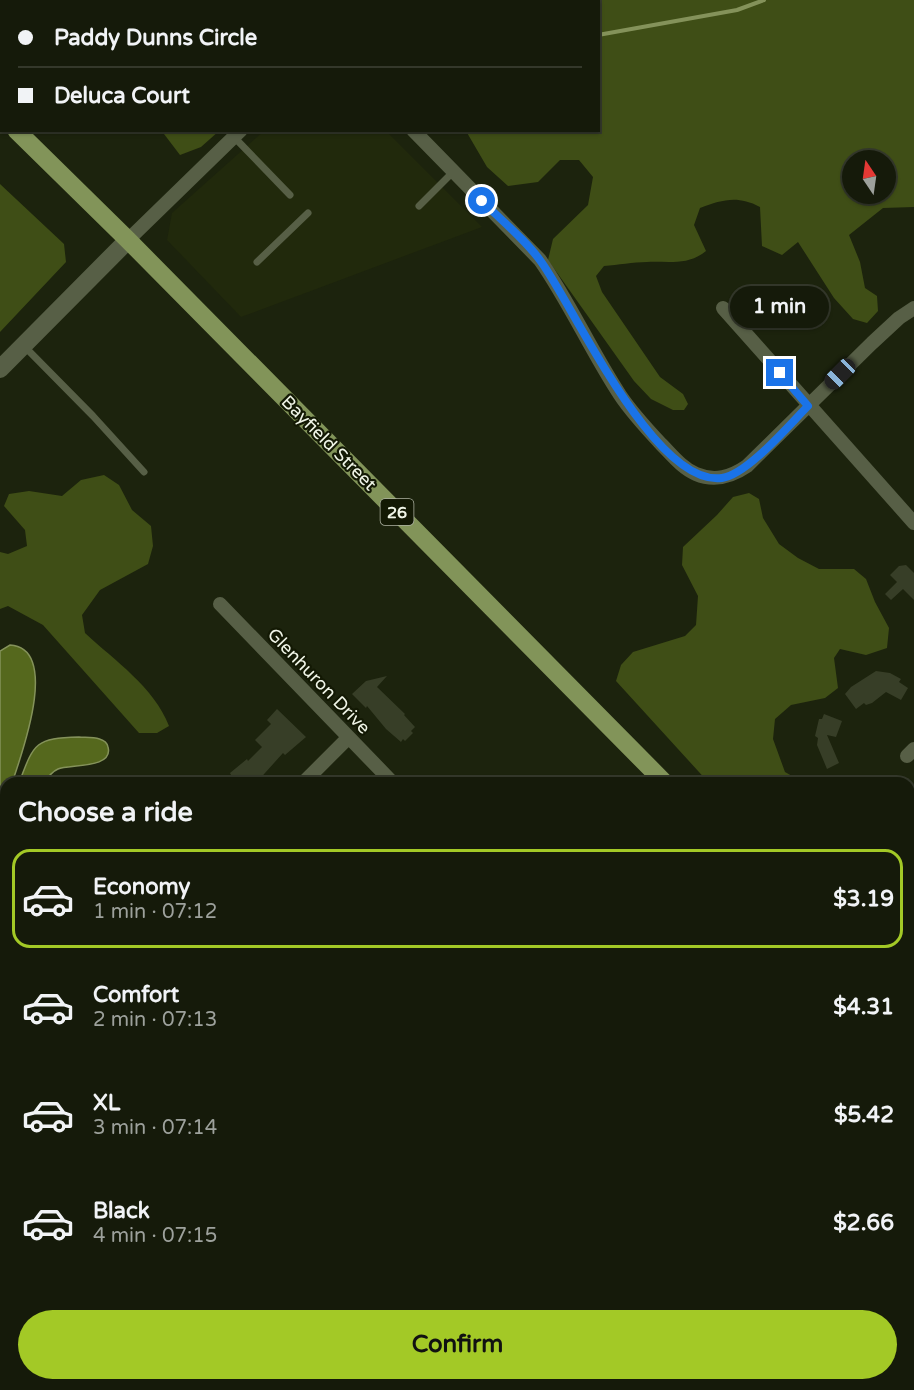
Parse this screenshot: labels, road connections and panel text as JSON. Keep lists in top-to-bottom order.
{
  "streets": {
    "main road": ["Bayfield Street", "26"],
    "street": ["Glenhuron Drive"]
  },
  "north": "top",
  "page": {
    "banner": ["Paddy Dunns Circle", "Deluca Court"],
    "bubble": "1 min",
    "heading": "Choose a ride",
    "list": [
      {
        "name": "Economy",
        "note": "1 min · 07:12",
        "value": "$3.19"
      },
      {
        "name": "Comfort",
        "note": "2 min · 07:13",
        "value": "$4.31"
      },
      {
        "name": "XL",
        "note": "3 min · 07:14",
        "value": "$5.42"
      },
      {
        "name": "Black",
        "note": "4 min · 07:15",
        "value": "$2.66"
      }
    ],
    "buttons": "Confirm"
  }
}
